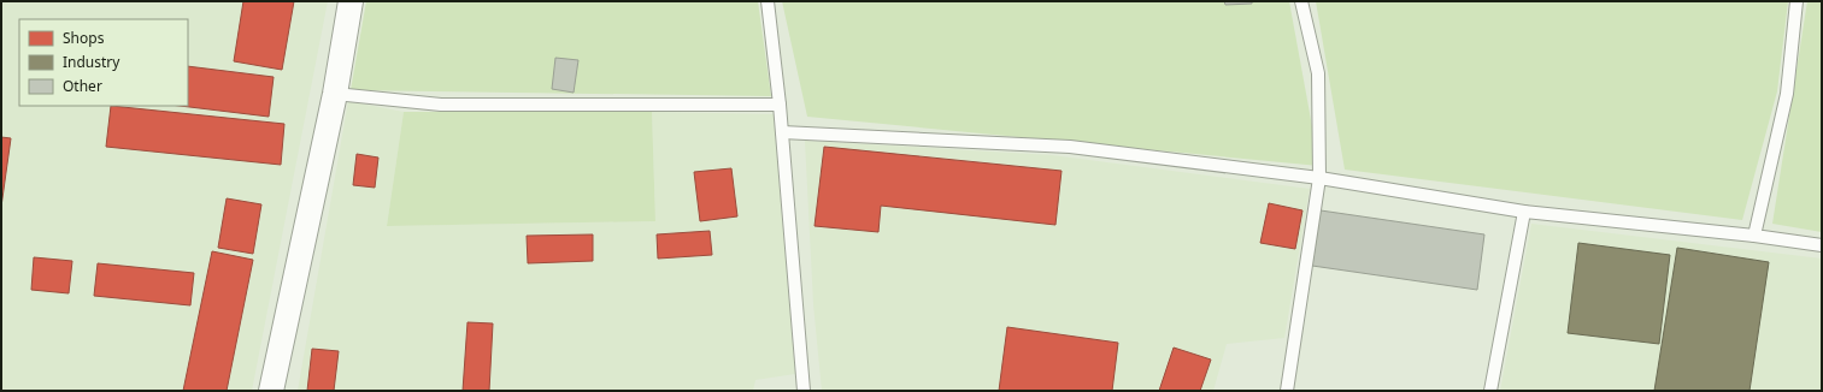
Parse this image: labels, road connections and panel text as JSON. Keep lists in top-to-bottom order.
{
  "legend": ["Shops", "Industry", "Other"]
}
